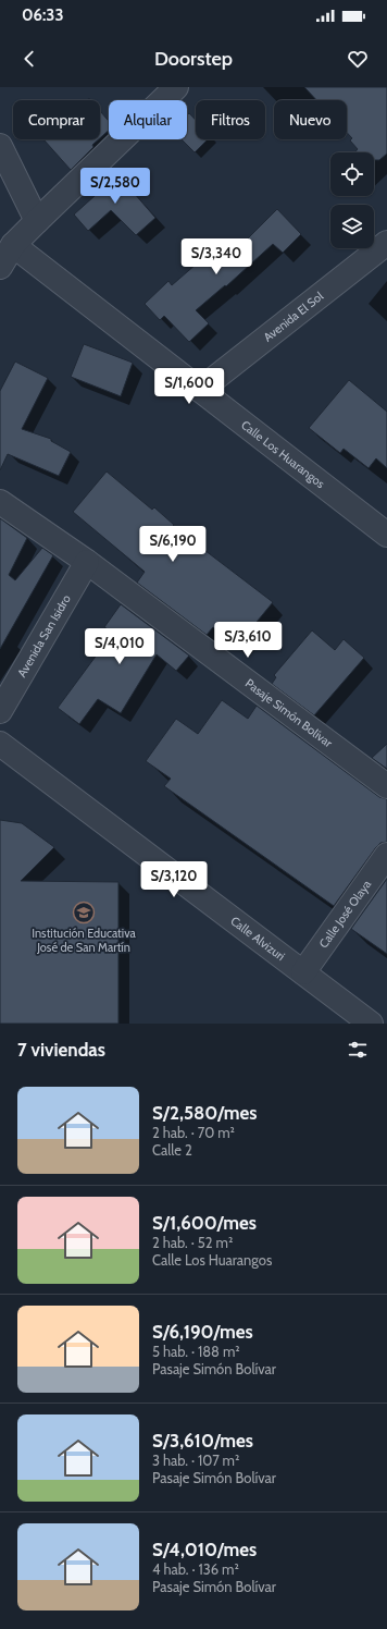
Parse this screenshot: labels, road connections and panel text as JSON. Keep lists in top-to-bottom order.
{
  "streets": {
    "street": [
      "Avenida El Sol",
      "Calle Los Huarangos",
      "Avenida San Isidro",
      "Pasaje Simón Bolívar",
      "Calle José Olaya",
      "Calle Alvizuri"
    ]
  },
  "crossings": [
    ["Avenida El Sol", "Calle Los Huarangos"],
    ["Avenida San Isidro", "Pasaje Simón Bolívar"],
    ["Calle José Olaya", "Calle Alvizuri"]
  ],
  "places": {
    "school or university": ["Institución Educativa José de San Martín"]
  },
  "page": {
    "status": "06:33",
    "header": "Doorstep",
    "chip": [
      "Comprar",
      "Alquilar",
      "Filtros",
      "Nuevo"
    ],
    "price": [
      "S/2,580",
      "S/3,340",
      "S/1,600",
      "S/6,190",
      "S/3,610",
      "S/4,010",
      "S/3,120"
    ],
    "heading": "7 viviendas",
    "list": [
      {
        "name": "S/2,580/mes",
        "note": "2 hab. · 70 m² · Calle 2"
      },
      {
        "name": "S/1,600/mes",
        "note": "2 hab. · 52 m² · Calle Los Huarangos"
      },
      {
        "name": "S/6,190/mes",
        "note": "5 hab. · 188 m² · Pasaje Simón Bolívar"
      },
      {
        "name": "S/3,610/mes",
        "note": "3 hab. · 107 m² · Pasaje Simón Bolívar"
      },
      {
        "name": "S/4,010/mes",
        "note": "4 hab. · 136 m² · Pasaje Simón Bolívar"
      }
    ]
  }
}
